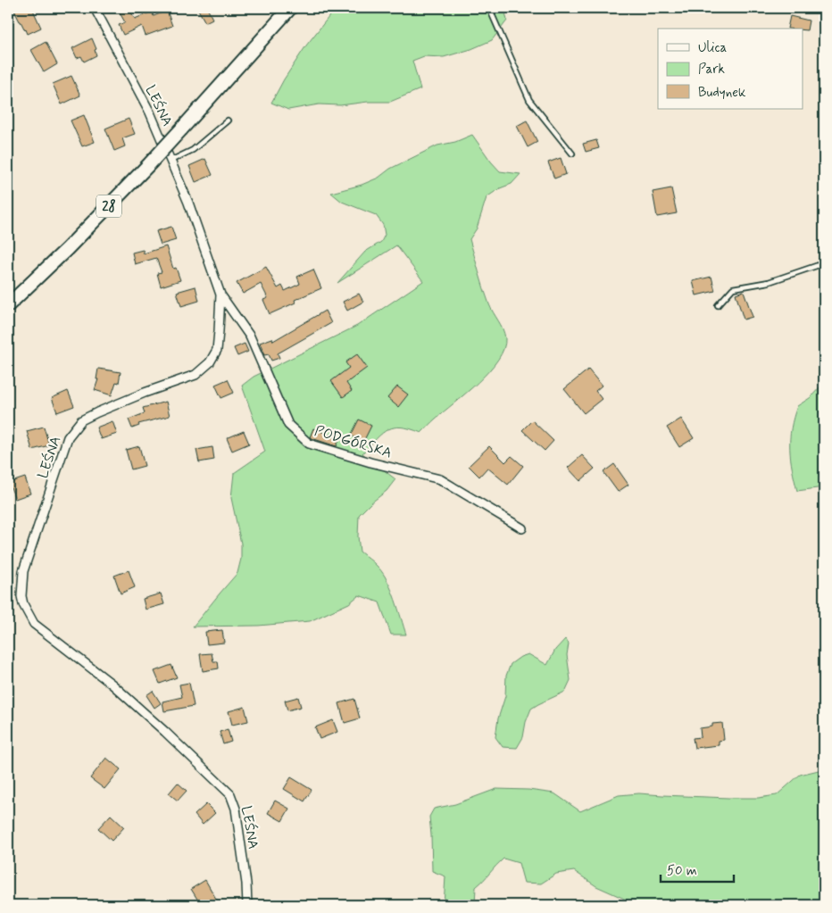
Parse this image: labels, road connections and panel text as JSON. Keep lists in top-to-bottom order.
{
  "streets": {
    "main road": ["28"],
    "street": ["LEŚNA", "PODGÓRSKA"]
  },
  "crossings": [
    ["LEŚNA", "PODGÓRSKA"]
  ],
  "legend": ["Ulica", "Park", "Budynek"],
  "scale_bar": "50 m"
}
